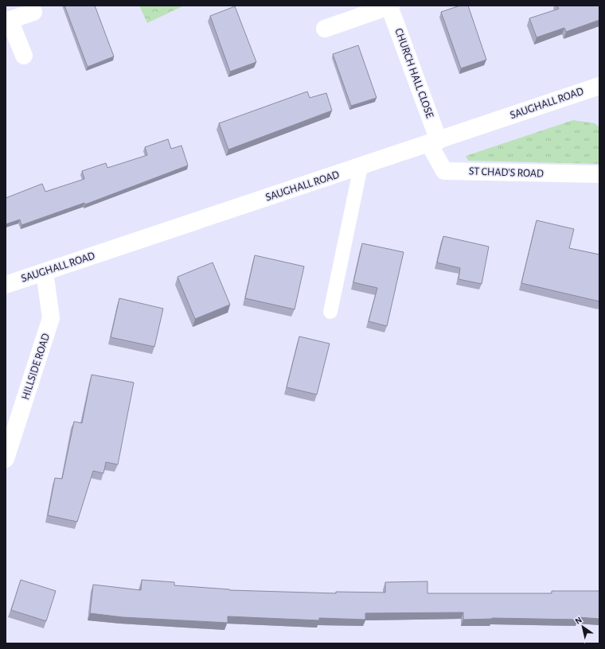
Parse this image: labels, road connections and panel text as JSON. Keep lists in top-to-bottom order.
{
  "streets": {
    "street": [
      "CHURCH HALL CLOSE",
      "SAUGHALL ROAD",
      "ST CHAD'S ROAD",
      "HILLSIDE ROAD"
    ]
  },
  "crossings": [
    ["CHURCH HALL CLOSE", "SAUGHALL ROAD"],
    ["CHURCH HALL CLOSE", "ST CHAD'S ROAD"],
    ["SAUGHALL ROAD", "ST CHAD'S ROAD"],
    ["SAUGHALL ROAD", "HILLSIDE ROAD"]
  ],
  "north": "top left"
}
